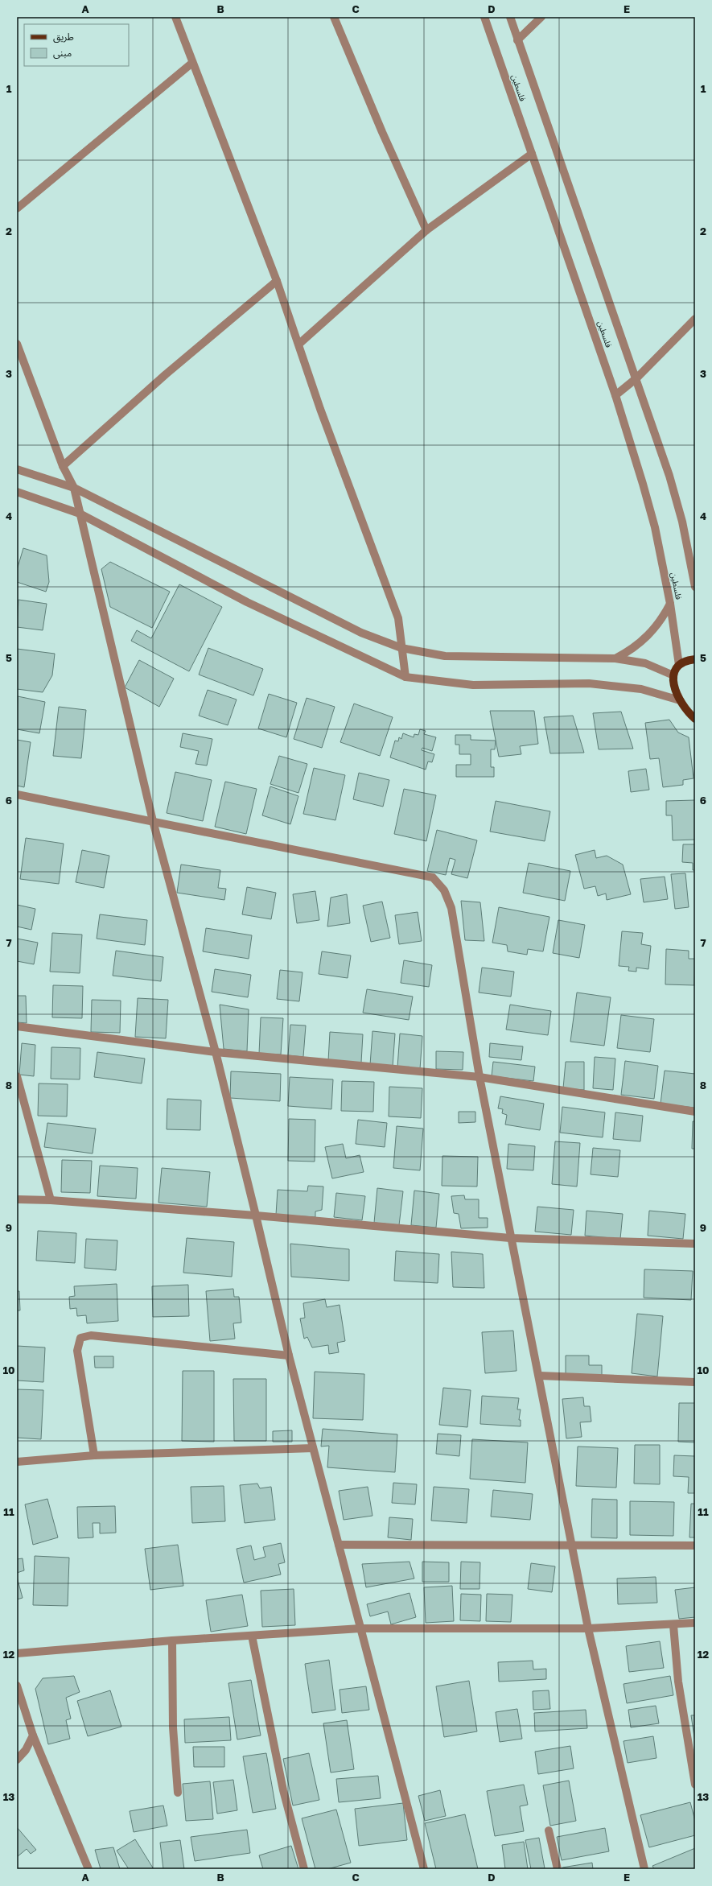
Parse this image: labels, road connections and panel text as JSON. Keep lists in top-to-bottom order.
{
  "streets": {
    "street": ["فلسطين"]
  },
  "legend": ["طريق", "مبنى"],
  "grid": {
    "columns": [
      "A",
      "B",
      "C",
      "D",
      "E"
    ],
    "rows": [
      "1",
      "2",
      "3",
      "4",
      "5",
      "6",
      "7",
      "8",
      "9",
      "10",
      "11",
      "12",
      "13"
    ]
  }
}
